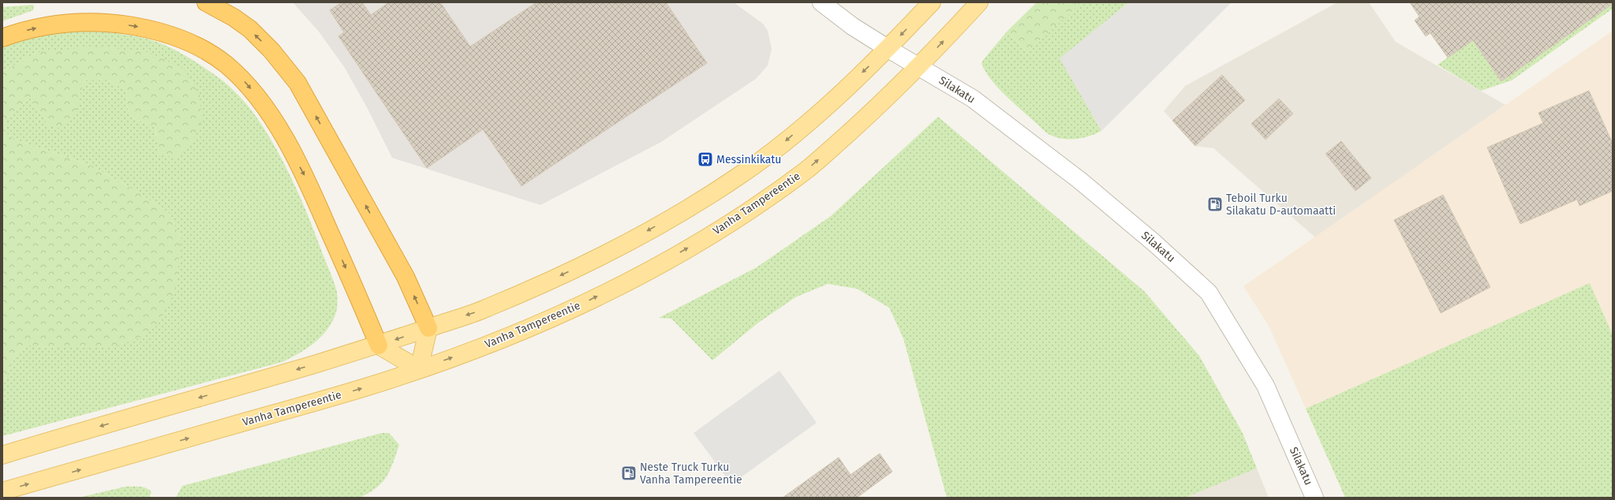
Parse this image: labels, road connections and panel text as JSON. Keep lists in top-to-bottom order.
{
  "streets": {
    "main road": ["Vanha Tampereentie"],
    "street": ["Silakatu"]
  },
  "crossings": [
    ["Silakatu", "Vanha Tampereentie"]
  ],
  "places": {
    "bus stop": ["Messinkikatu"],
    "fuel station": ["Teboil Turku Silakatu D-automaatti", "Neste Truck Turku Vanha Tampereentie"]
  }
}
